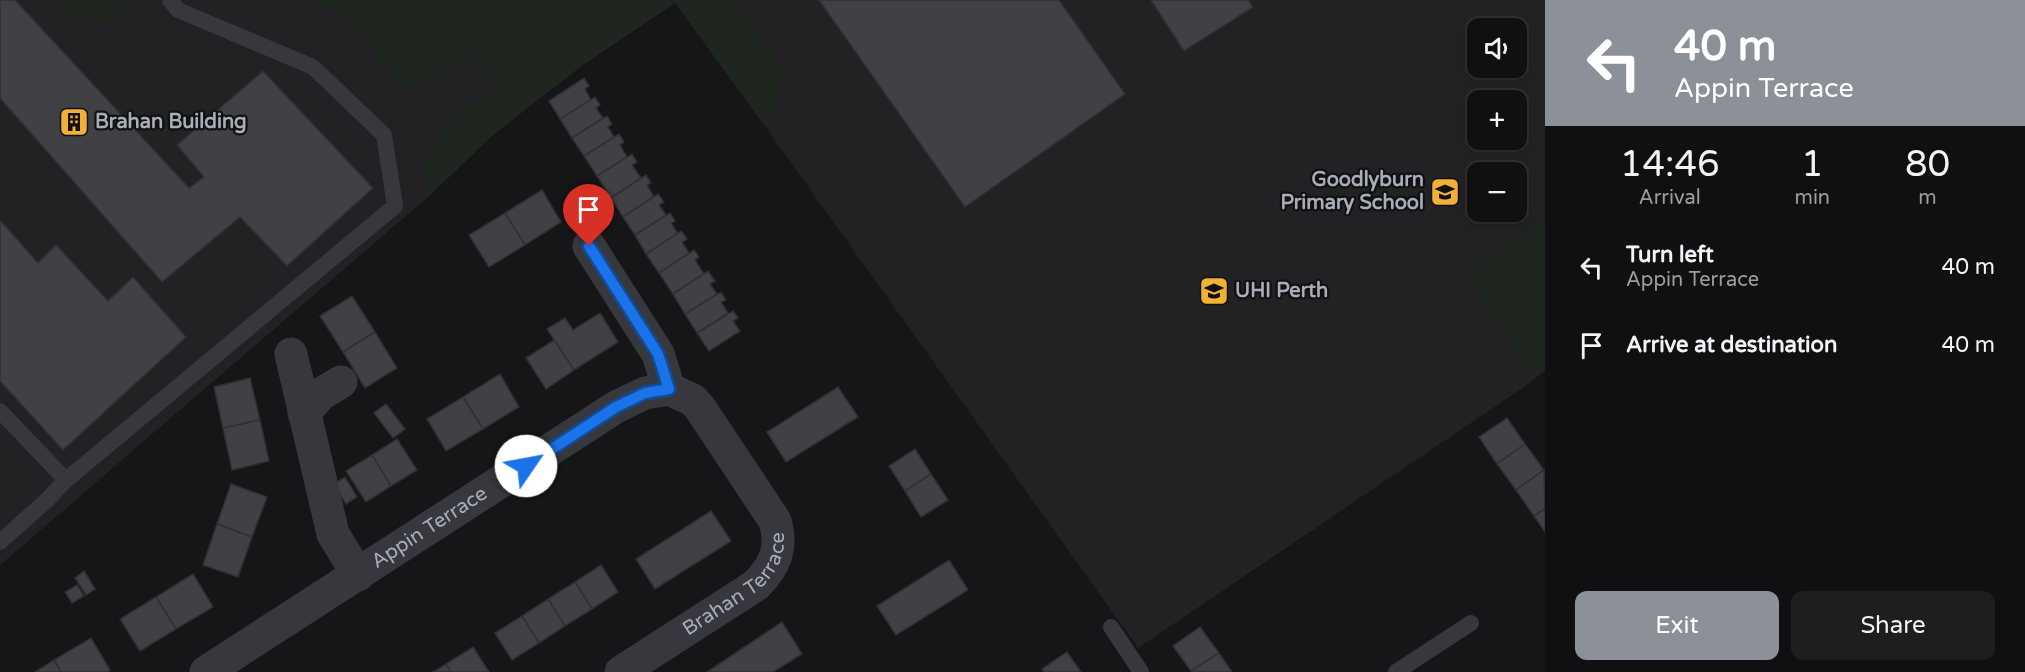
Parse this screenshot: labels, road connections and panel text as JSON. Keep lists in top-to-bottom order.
{
  "streets": {
    "street": ["Appin Terrace", "Brahan Terrace"]
  },
  "crossings": [
    ["Appin Terrace", "Brahan Terrace"]
  ],
  "places": {
    "building": ["Brahan Building"],
    "school or university": ["Goodlyburn Primary School", "UHI Perth"]
  },
  "page": {
    "turn": ["40 m", "Appin Terrace"],
    "map_buttons": ["+", "−"],
    "eta": [
      "14:46",
      "Arrival",
      "1",
      "min",
      "80",
      "m"
    ],
    "list": [
      {
        "name": "Turn left",
        "note": "Appin Terrace",
        "value": "40 m"
      },
      {
        "name": "Arrive at destination",
        "value": "40 m"
      }
    ],
    "buttons": ["Exit", "Share"]
  }
}
